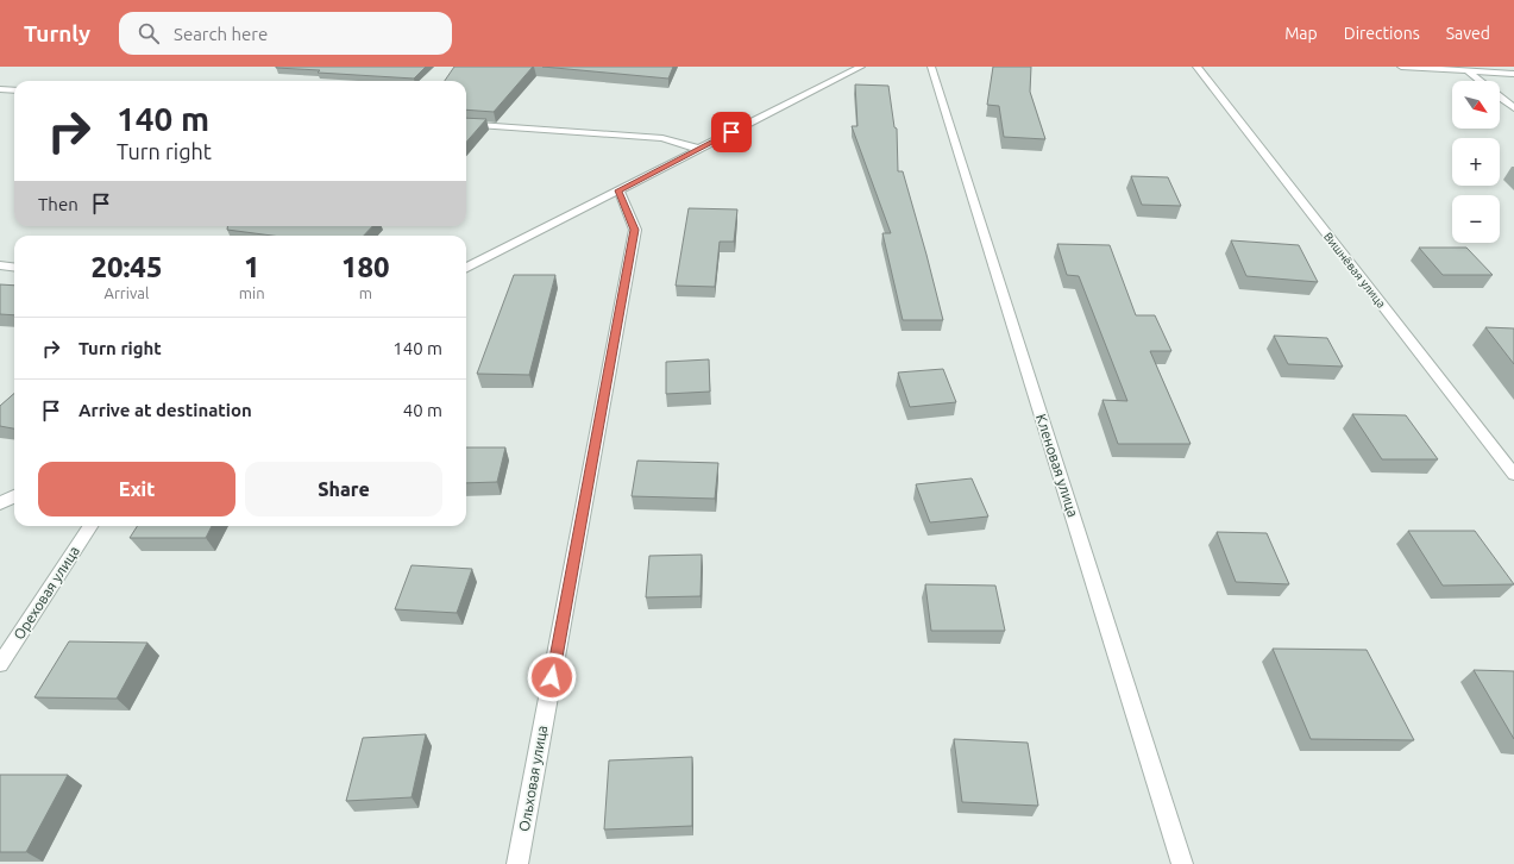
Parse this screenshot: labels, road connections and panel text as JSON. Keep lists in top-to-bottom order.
{
  "streets": {
    "street": [
      "Вишнёвая улица",
      "Кленовая улица",
      "Ореховая улица",
      "Ольховая улица"
    ]
  },
  "north": "bottom right",
  "page": {
    "header": "Turnly",
    "search": "Search here",
    "nav": ["Map", "Directions", "Saved"],
    "map_buttons": ["+", "−"],
    "turn": ["140 m", "Turn right"],
    "then": "Then",
    "eta": [
      "20:45",
      "Arrival",
      "1",
      "min",
      "180",
      "m"
    ],
    "list": [
      {
        "name": "Turn right",
        "value": "140 m"
      },
      {
        "name": "Arrive at destination",
        "value": "40 m"
      }
    ],
    "buttons": ["Exit", "Share"]
  }
}
